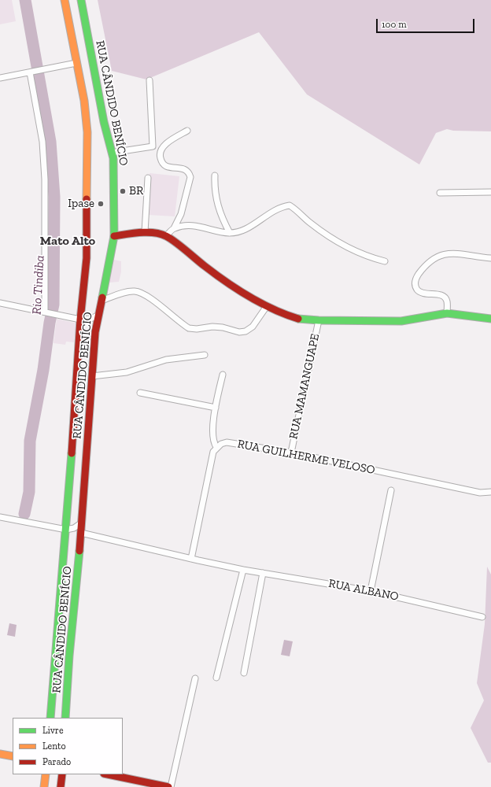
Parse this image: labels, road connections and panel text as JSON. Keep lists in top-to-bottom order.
{
  "streets": {
    "main road": ["RUA CÂNDIDO BENÍCIO"],
    "street": ["RUA MAMANGUAPE", "RUA GUILHERME VELOSO", "RUA ALBANO"]
  },
  "crossings": [
    ["RUA CÂNDIDO BENÍCIO", "RUA ALBANO"],
    ["RUA MAMANGUAPE", "RUA GUILHERME VELOSO"]
  ],
  "districts": ["Mato Alto"],
  "water": ["Rio Tindiba"],
  "places": ["BR", "Ipase"],
  "legend": ["Livre", "Lento", "Parado"],
  "scale_bar": "100 m"
}
